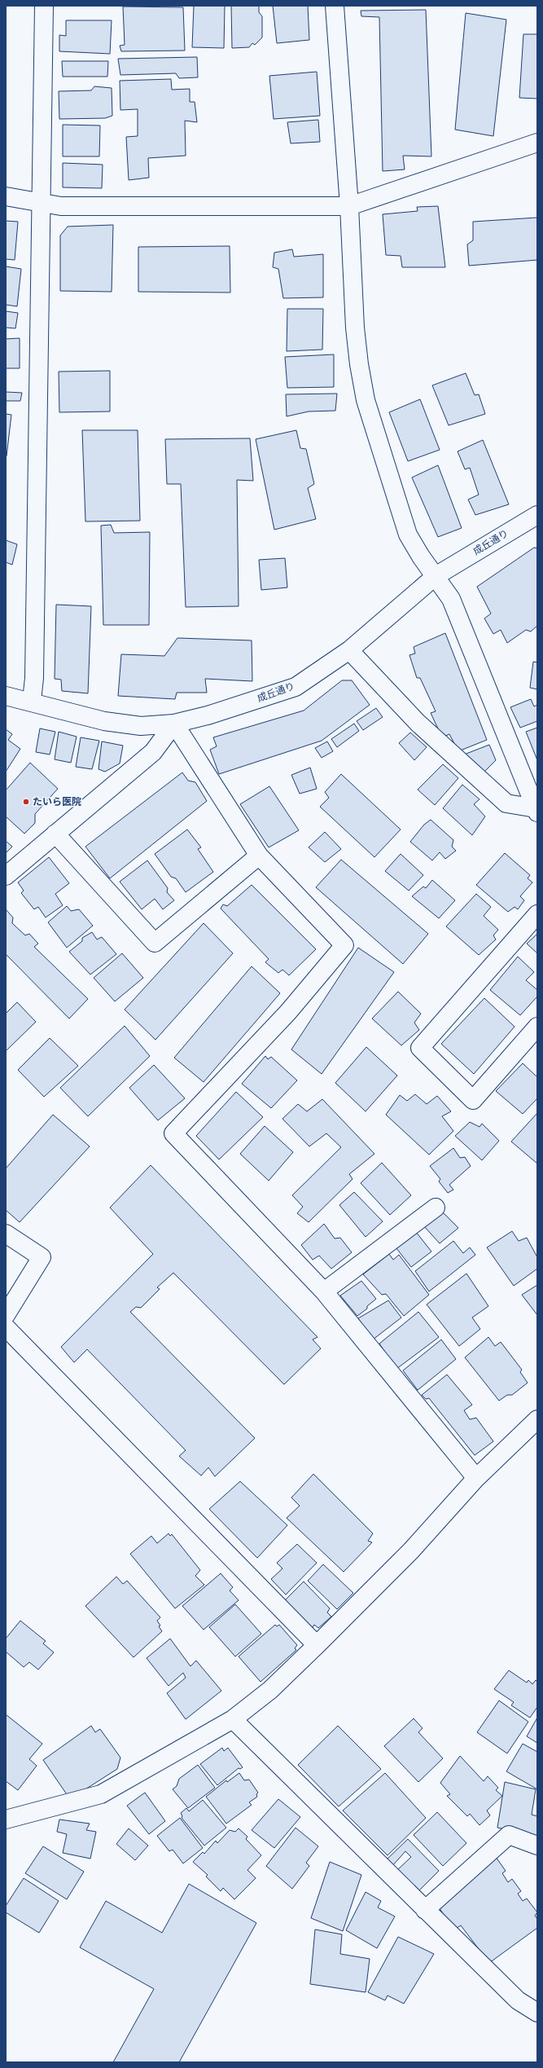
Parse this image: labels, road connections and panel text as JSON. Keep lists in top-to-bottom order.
{
  "streets": {
    "street": ["成丘通り"]
  },
  "places": ["たいら医院"]
}
